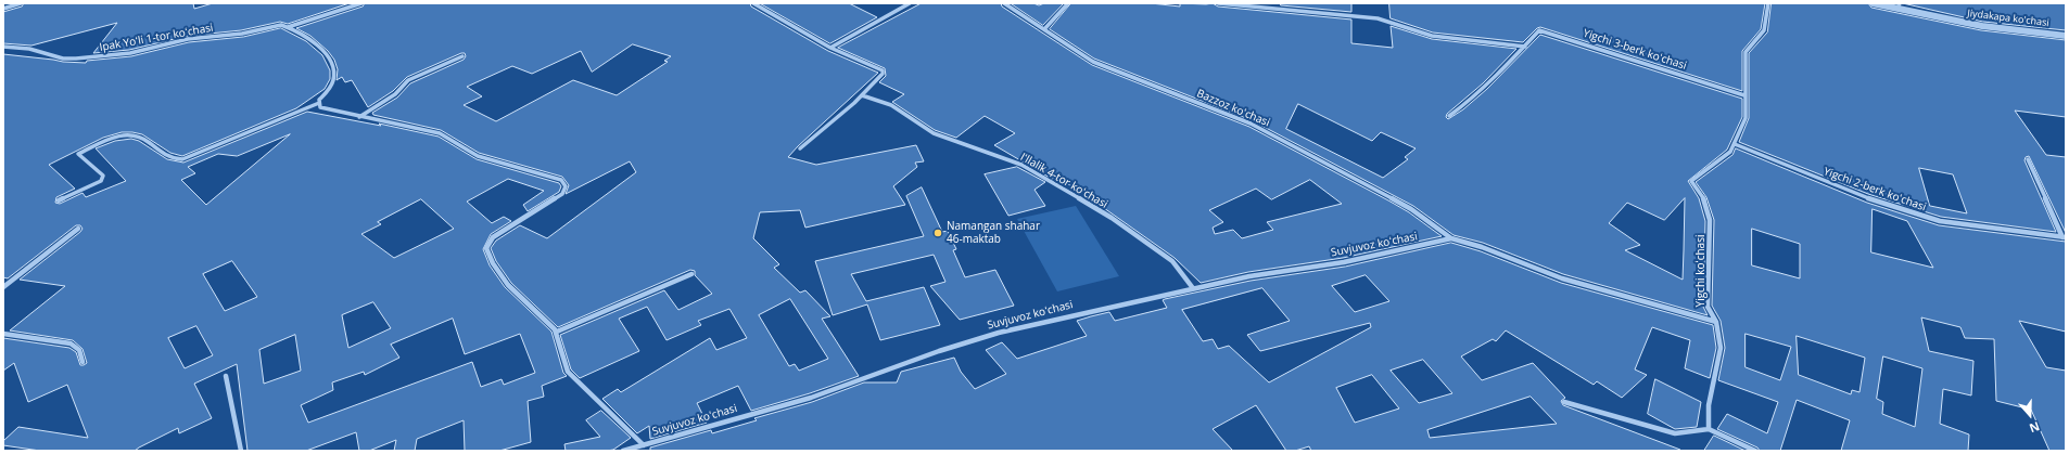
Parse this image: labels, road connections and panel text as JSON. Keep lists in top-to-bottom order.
{
  "streets": {
    "street": [
      "Jiydakapa ko'chasi",
      "Ipak Yoʻli 1-tor koʻchasi",
      "Yigchi 3-berk koʻchasi",
      "Bazzoz koʻchasi",
      "Iʻllalik 4-tor koʻchasi",
      "Yigchi 2-berk koʻchasi",
      "Suvjuvoz koʻchasi",
      "Yigchi koʻchasi"
    ]
  },
  "crossings": [
    ["Yigchi 3-berk koʻchasi", "Yigchi koʻchasi"],
    ["Bazzoz koʻchasi", "Suvjuvoz koʻchasi"],
    ["Bazzoz koʻchasi", "Yigchi koʻchasi"],
    ["Iʻllalik 4-tor koʻchasi", "Suvjuvoz koʻchasi"],
    ["Yigchi 2-berk koʻchasi", "Yigchi koʻchasi"],
    ["Suvjuvoz koʻchasi", "Yigchi koʻchasi"]
  ],
  "places": ["Namangan shahar 46-maktab"],
  "north": "bottom"
}
